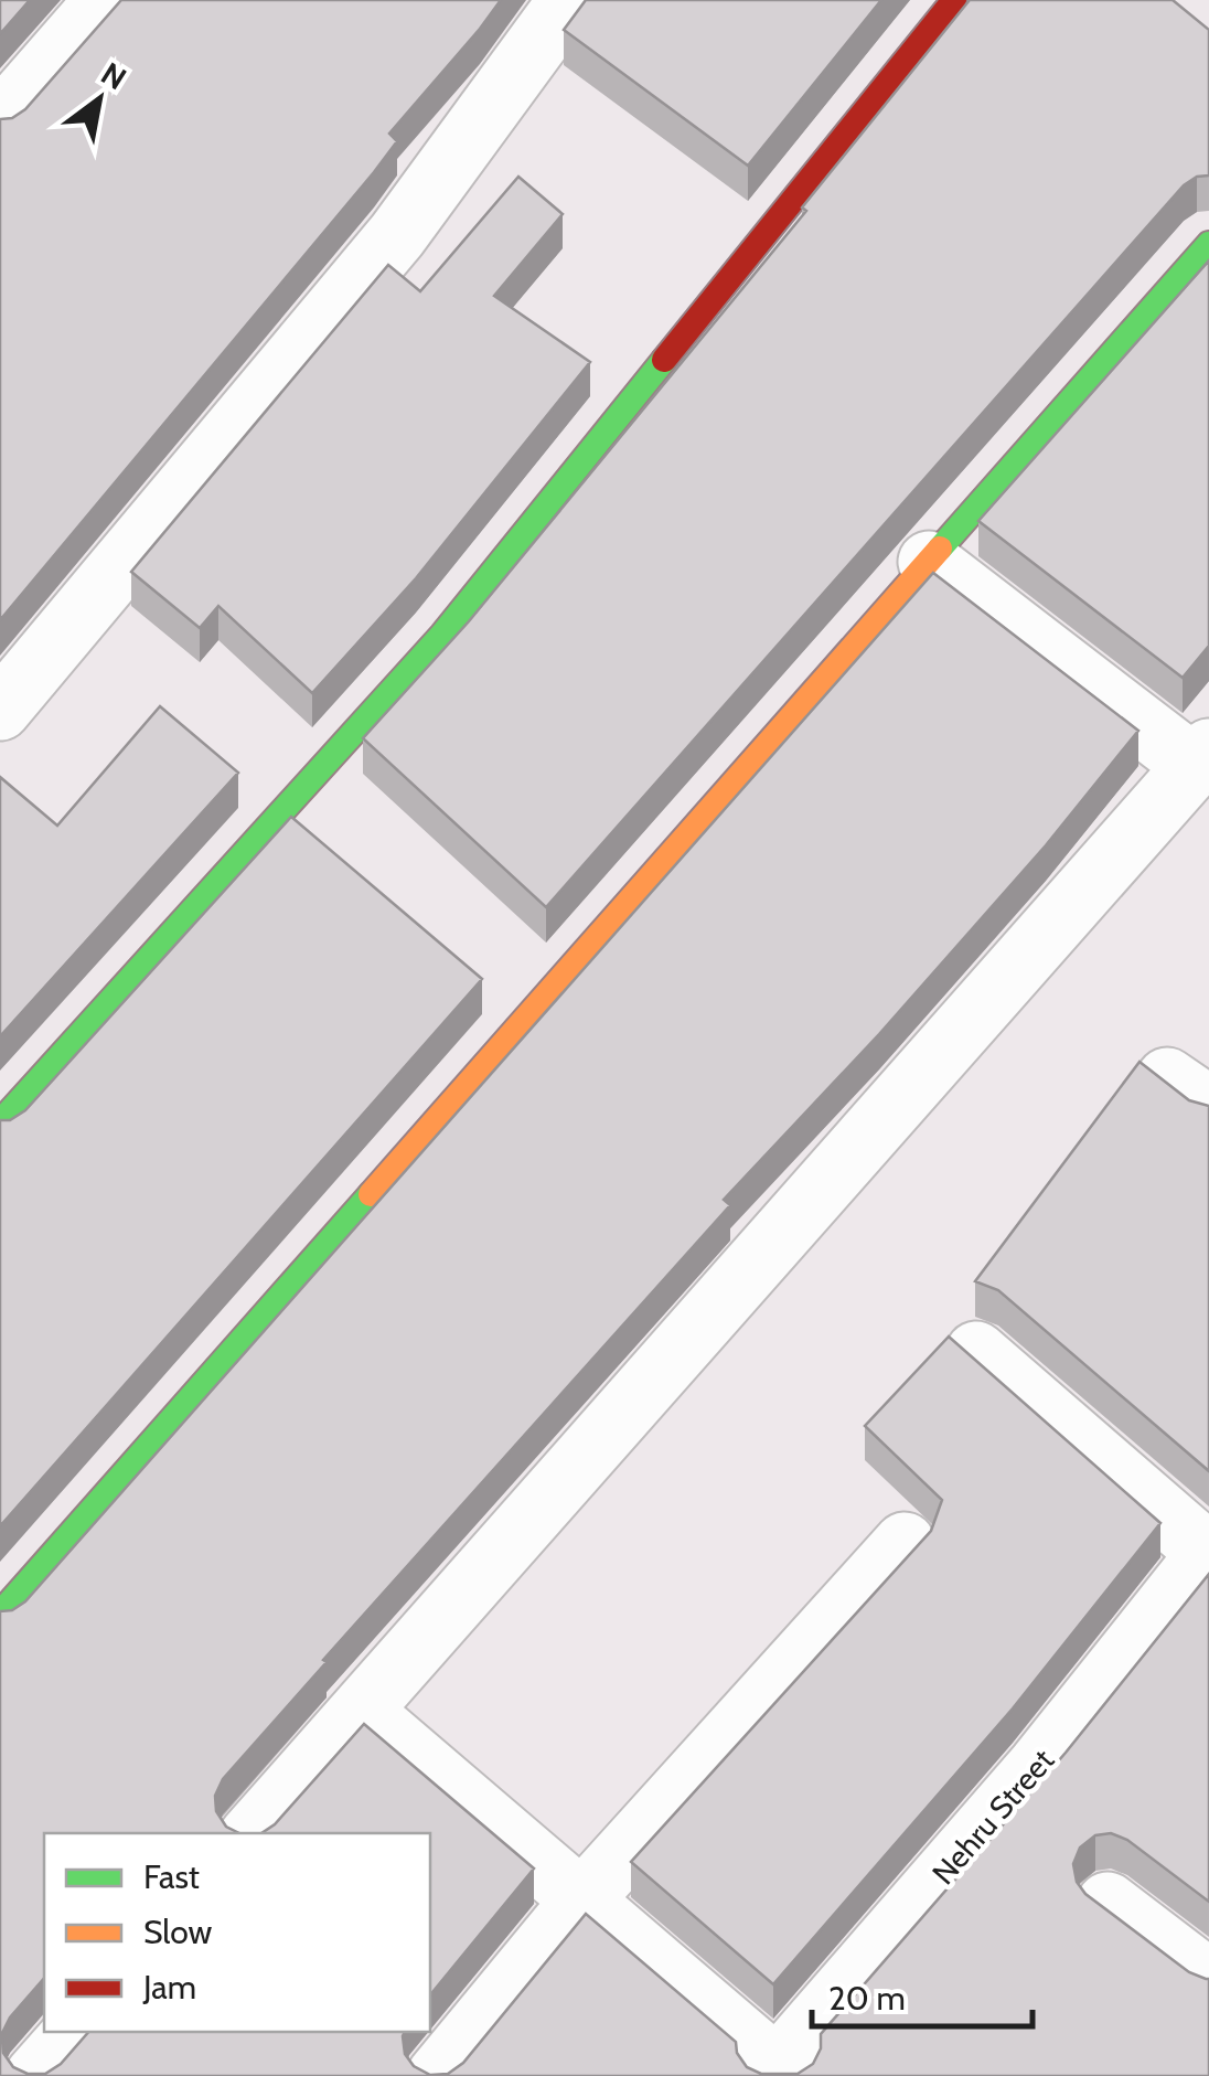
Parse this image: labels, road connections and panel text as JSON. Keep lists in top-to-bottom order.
{
  "streets": {
    "street": ["Nehru Street"]
  },
  "legend": ["Fast", "Slow", "Jam"],
  "scale_bar": "20 m",
  "north": "top right"
}
